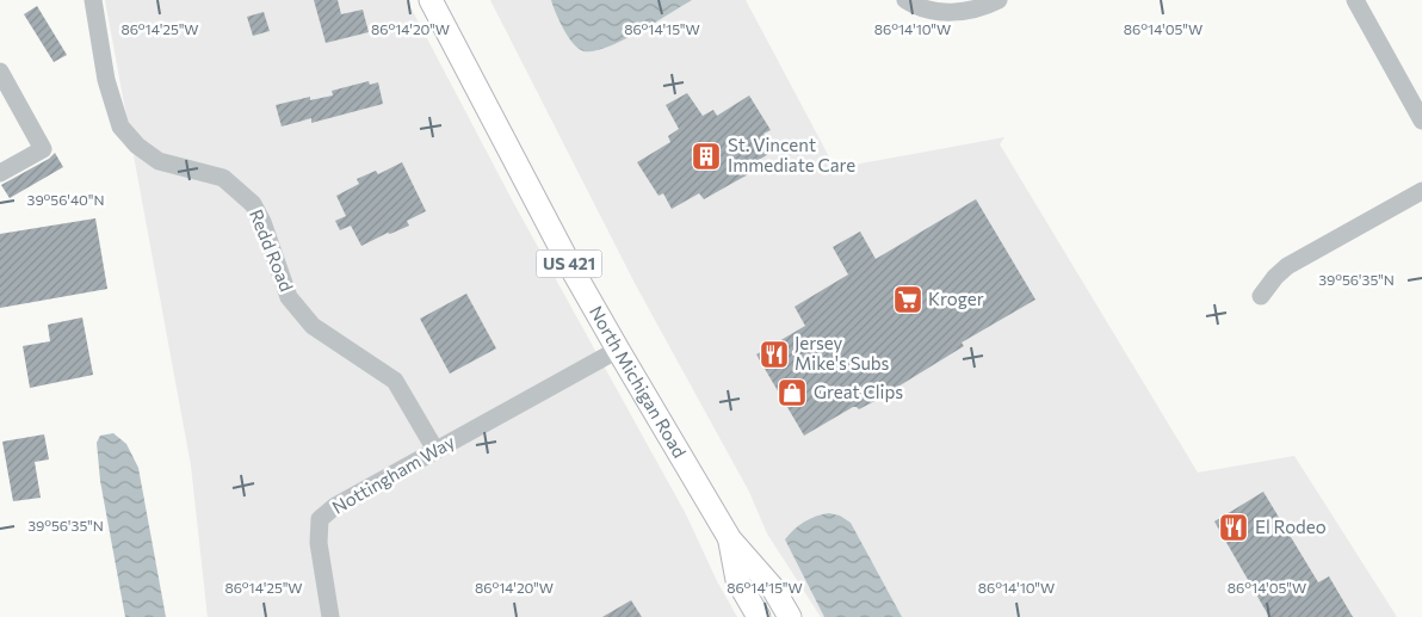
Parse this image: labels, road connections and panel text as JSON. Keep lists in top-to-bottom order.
{
  "streets": {
    "main road": ["US 421", "North Michigan Road"],
    "street": ["Redd Road", "Nottingham Way"]
  },
  "crossings": [
    ["Redd Road", "Nottingham Way"],
    ["North Michigan Road", "Nottingham Way"]
  ],
  "places": {
    "building": ["St. Vincent Immediate Care"],
    "supermarket": ["Kroger"],
    "restaurant": ["Jersey Mike's Subs", "El Rodeo"],
    "shop": ["Great Clips"]
  },
  "coordinates": [
    "86°14'25\"W",
    "86°14'20\"W",
    "86°14'15\"W",
    "86°14'10\"W",
    "86°14'05\"W",
    "39°56'40\"N",
    "39°56'35\"N"
  ]
}
